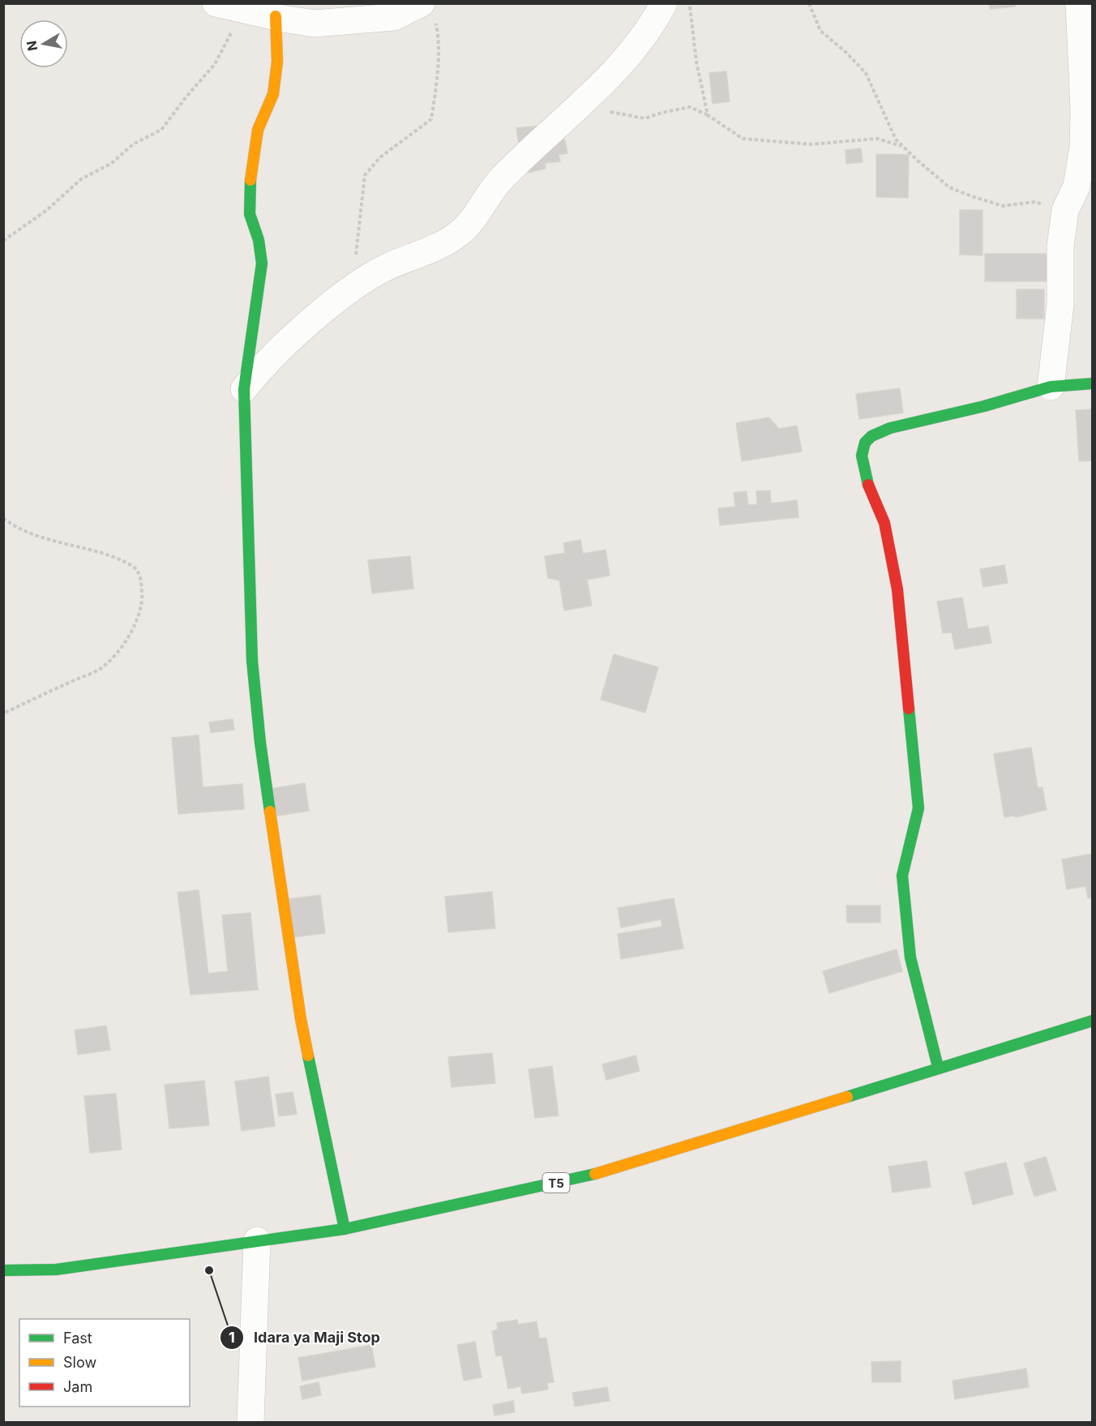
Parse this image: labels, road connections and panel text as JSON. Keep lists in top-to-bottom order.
{
  "streets": {
    "main road": ["T5"]
  },
  "places": ["Idara ya Maji Stop"],
  "legend": ["Fast", "Slow", "Jam"],
  "north": "left"
}
